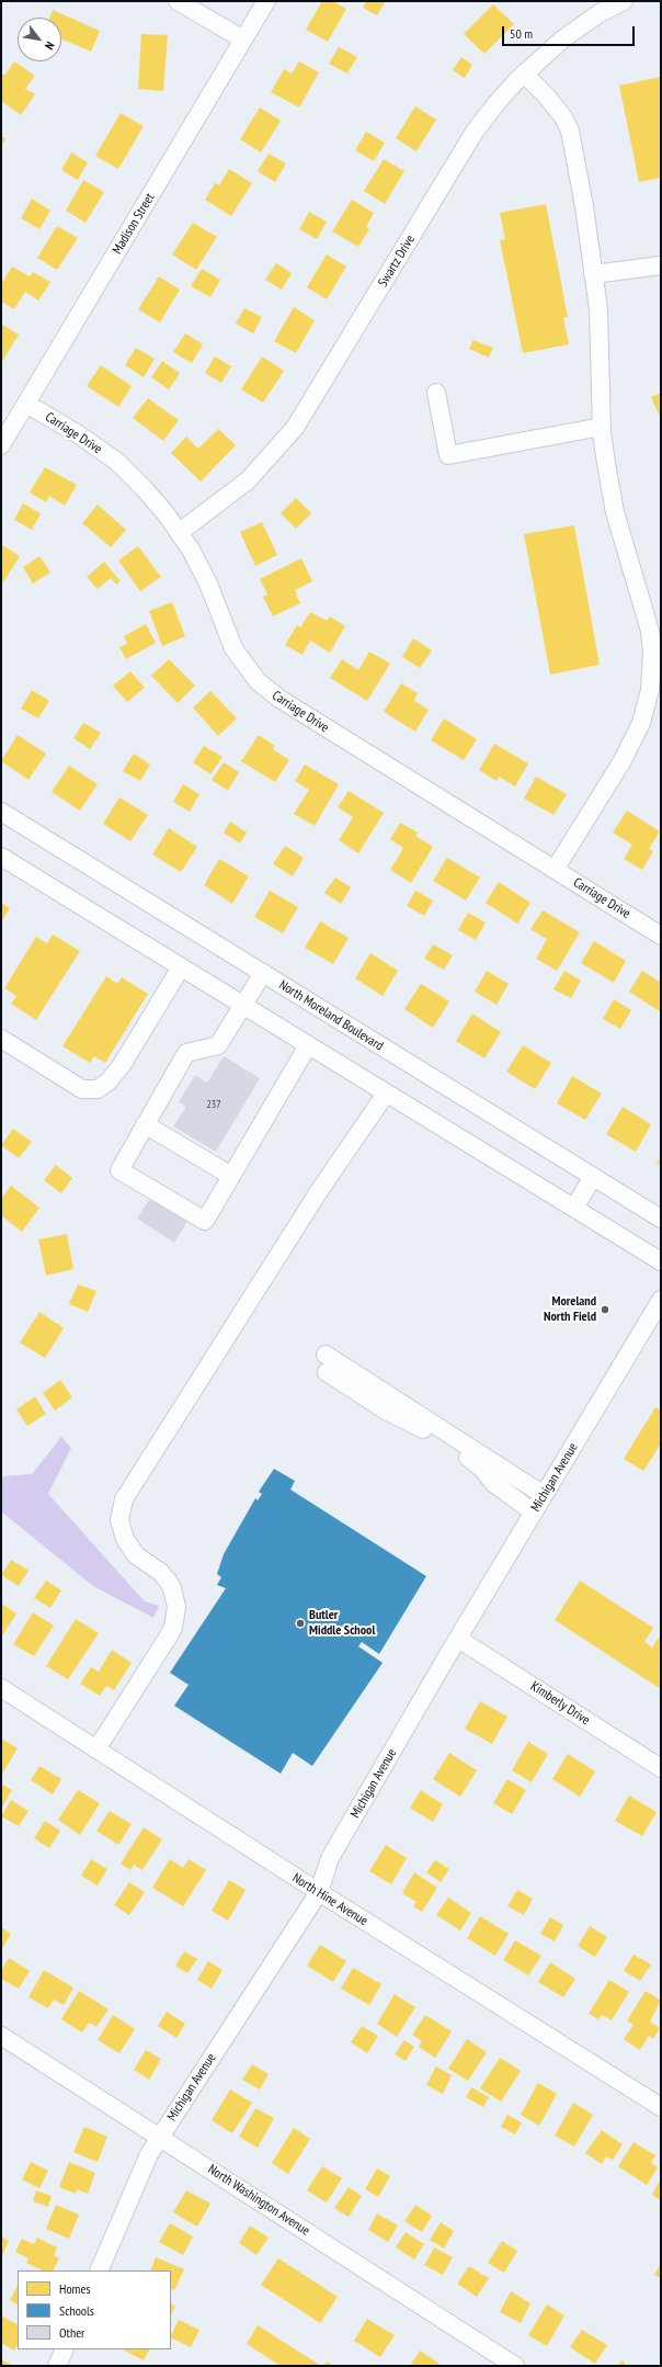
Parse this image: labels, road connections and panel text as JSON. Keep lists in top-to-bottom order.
{
  "streets": {
    "street": [
      "Madison Street",
      "Swartz Drive",
      "Carriage Drive",
      "North Moreland Boulevard",
      "Michigan Avenue",
      "Kimberly Drive",
      "North Hine Avenue",
      "North Washington Avenue"
    ]
  },
  "crossings": [
    ["Madison Street", "Carriage Drive"],
    ["Swartz Drive", "Carriage Drive"],
    ["Michigan Avenue", "Kimberly Drive"],
    ["Michigan Avenue", "North Hine Avenue"],
    ["Michigan Avenue", "North Washington Avenue"]
  ],
  "places": ["Moreland North Field", "Butler Middle School"],
  "house_numbers": ["237"],
  "legend": ["Homes", "Schools", "Other"],
  "scale_bar": "50 m",
  "north": "bottom right"
}
